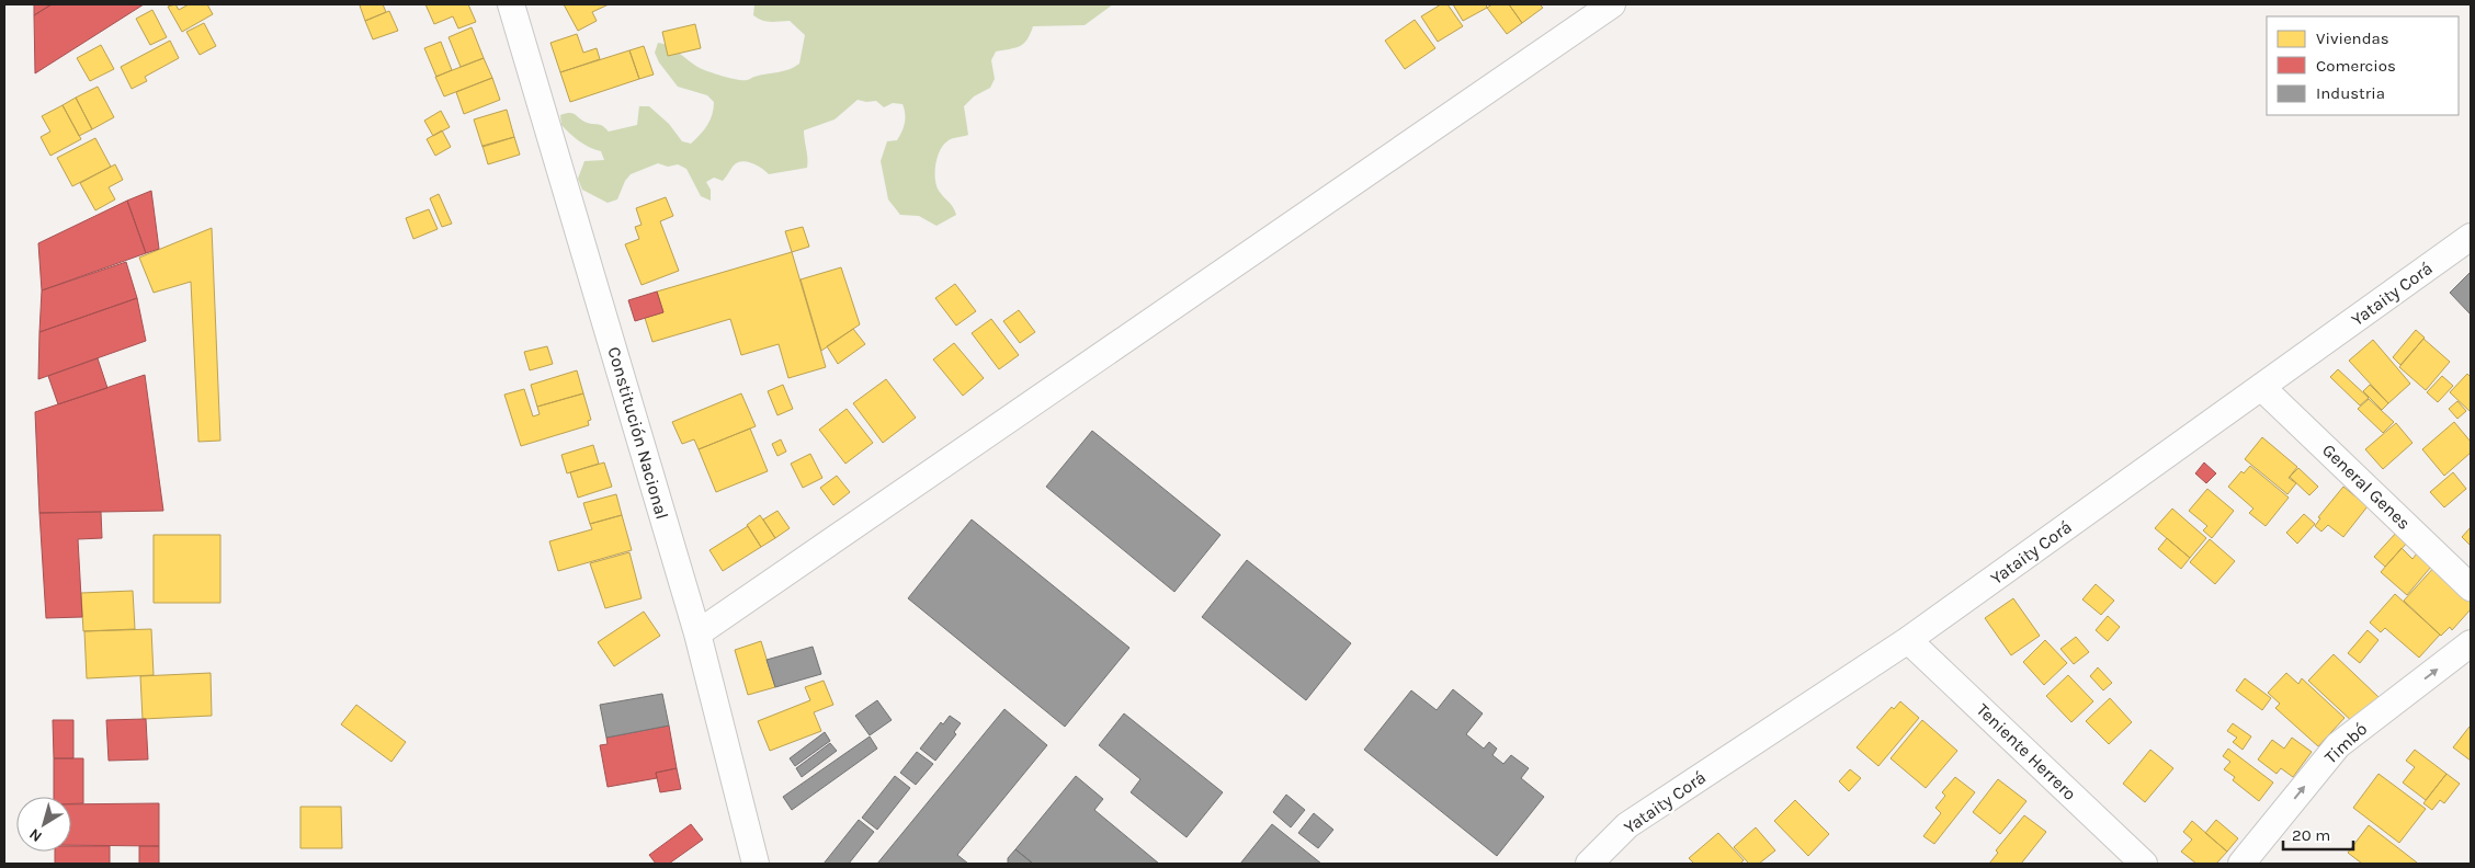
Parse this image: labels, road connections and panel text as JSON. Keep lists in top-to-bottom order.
{
  "streets": {
    "street": [
      "Yataity Corá",
      "Constitución Nacional",
      "General Genes",
      "Timbó",
      "Teniente Herrero"
    ]
  },
  "crossings": [
    ["Yataity Corá", "General Genes"],
    ["Yataity Corá", "Teniente Herrero"]
  ],
  "one_way": ["Timbó"],
  "legend": ["Viviendas", "Comercios", "Industria"],
  "scale_bar": "20 m",
  "north": "bottom left"
}
